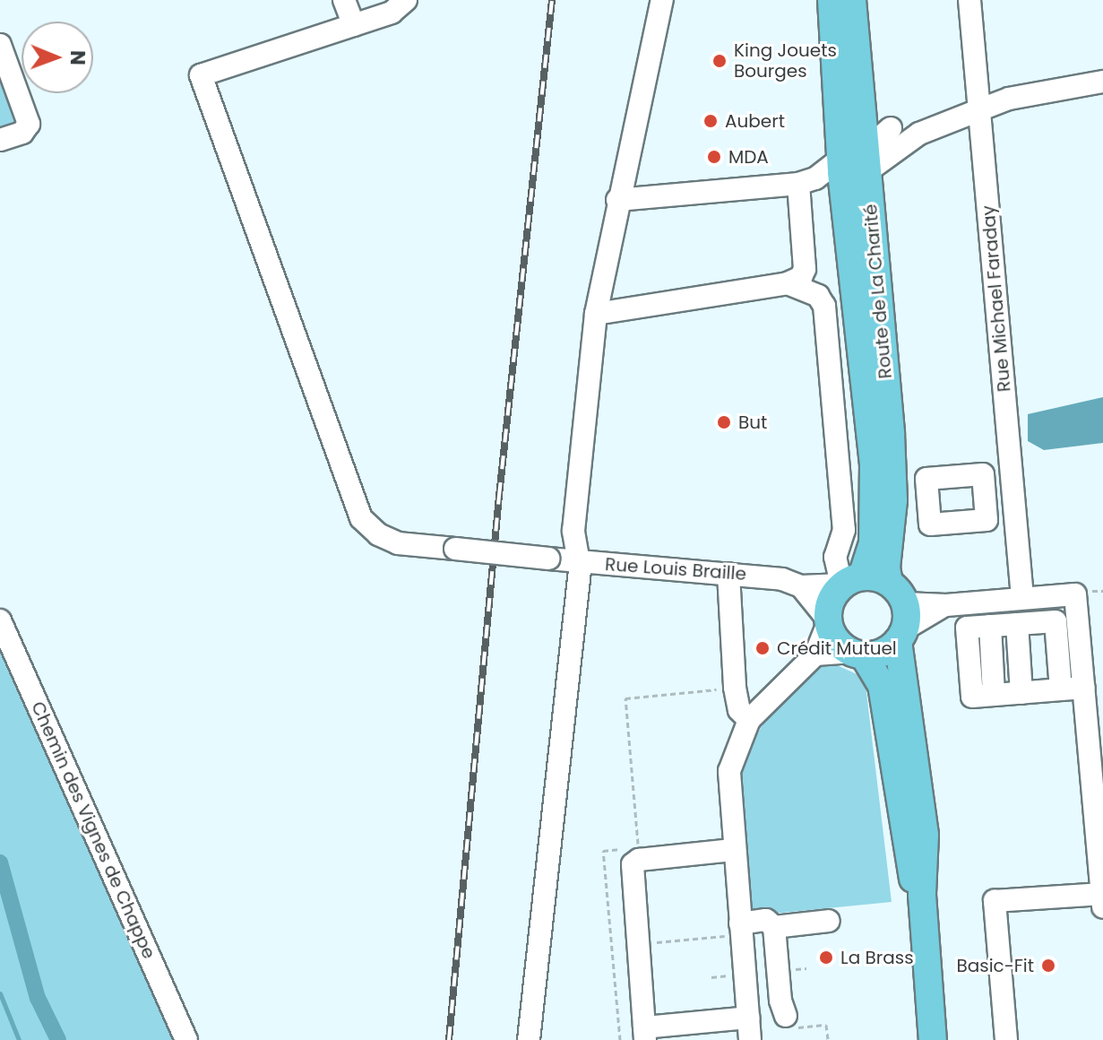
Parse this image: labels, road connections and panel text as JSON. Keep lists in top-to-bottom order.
{
  "streets": {
    "main road": ["Route de La Charité"],
    "street": ["Rue Michael Faraday", "Rue Louis Braille", "Chemin des Vignes de Chappe"]
  },
  "crossings": [
    ["Route de La Charité", "Rue Louis Braille"]
  ],
  "places": [
    "King Jouets Bourges",
    "Aubert",
    "MDA",
    "But",
    "Crédit Mutuel",
    "La Brass",
    "Basic-Fit"
  ],
  "north": "right"
}
